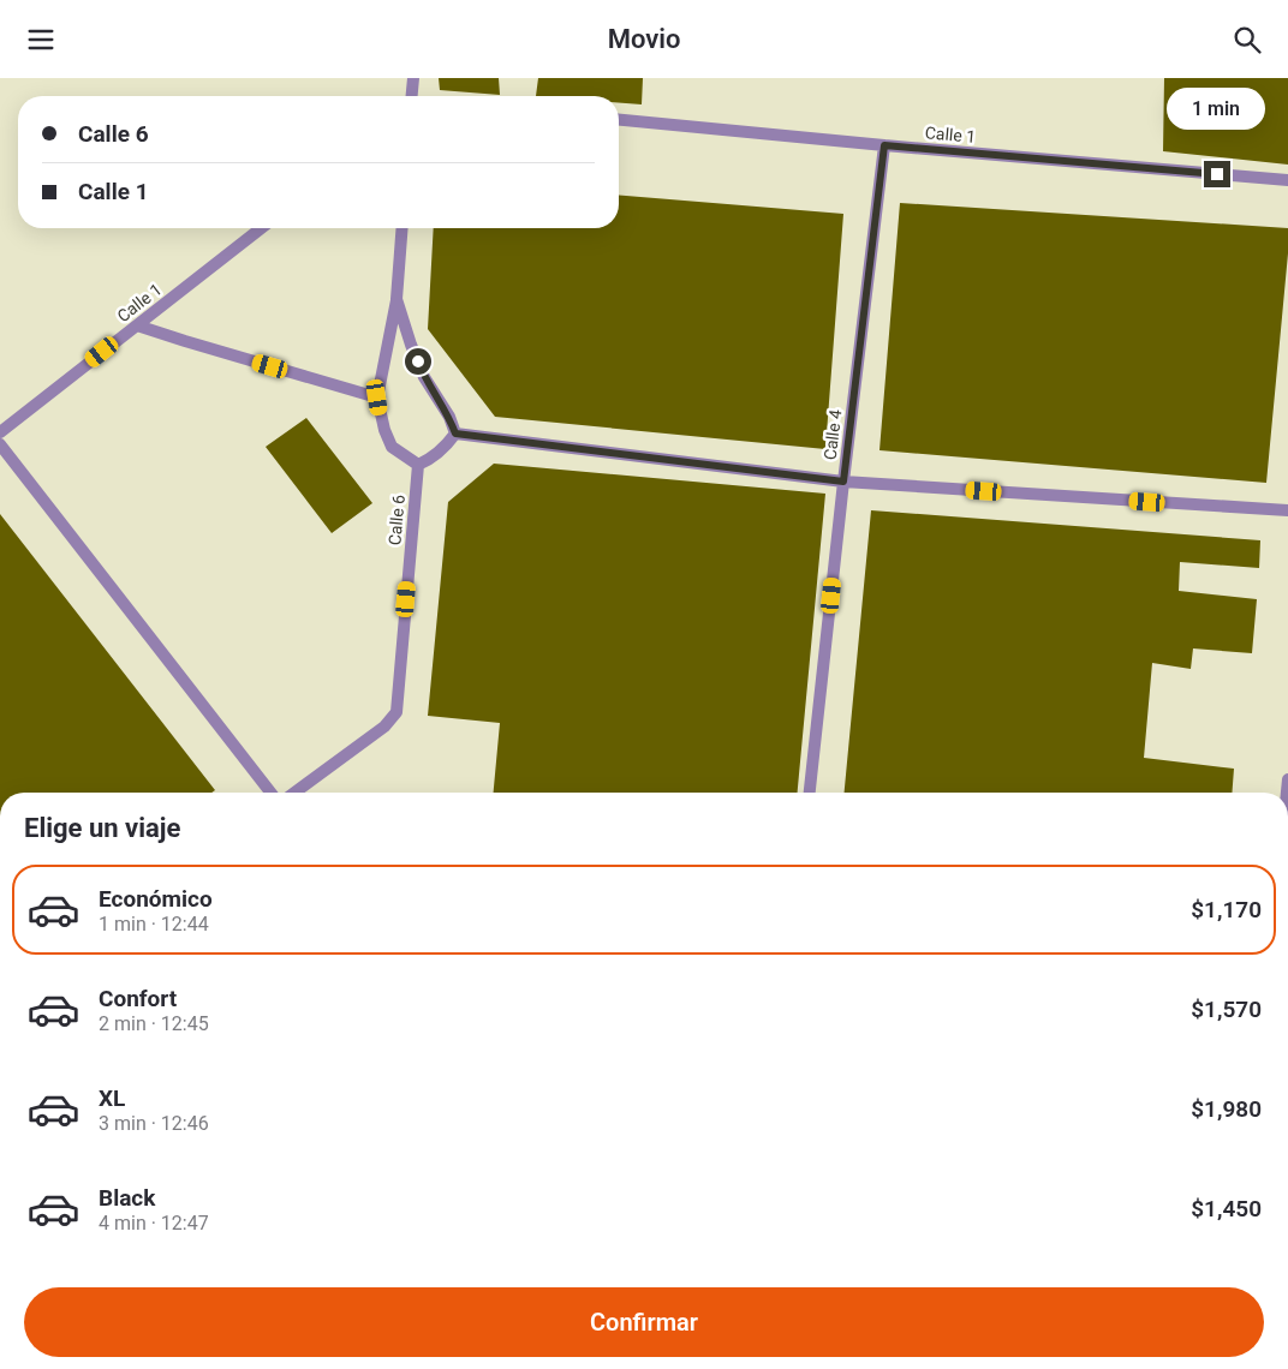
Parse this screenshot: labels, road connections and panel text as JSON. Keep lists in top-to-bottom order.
{
  "streets": {
    "lane": ["Calle 1", "Calle 4", "Calle 6"]
  },
  "crossings": [
    ["Calle 1", "Calle 4"]
  ],
  "page": {
    "header": "Movio",
    "bubble": "1 min",
    "banner": ["Calle 6", "Calle 1"],
    "heading": "Elige un viaje",
    "list": [
      {
        "name": "Económico",
        "note": "1 min · 12:44",
        "value": "$1,170"
      },
      {
        "name": "Confort",
        "note": "2 min · 12:45",
        "value": "$1,570"
      },
      {
        "name": "XL",
        "note": "3 min · 12:46",
        "value": "$1,980"
      },
      {
        "name": "Black",
        "note": "4 min · 12:47",
        "value": "$1,450"
      }
    ],
    "buttons": "Confirmar"
  }
}
